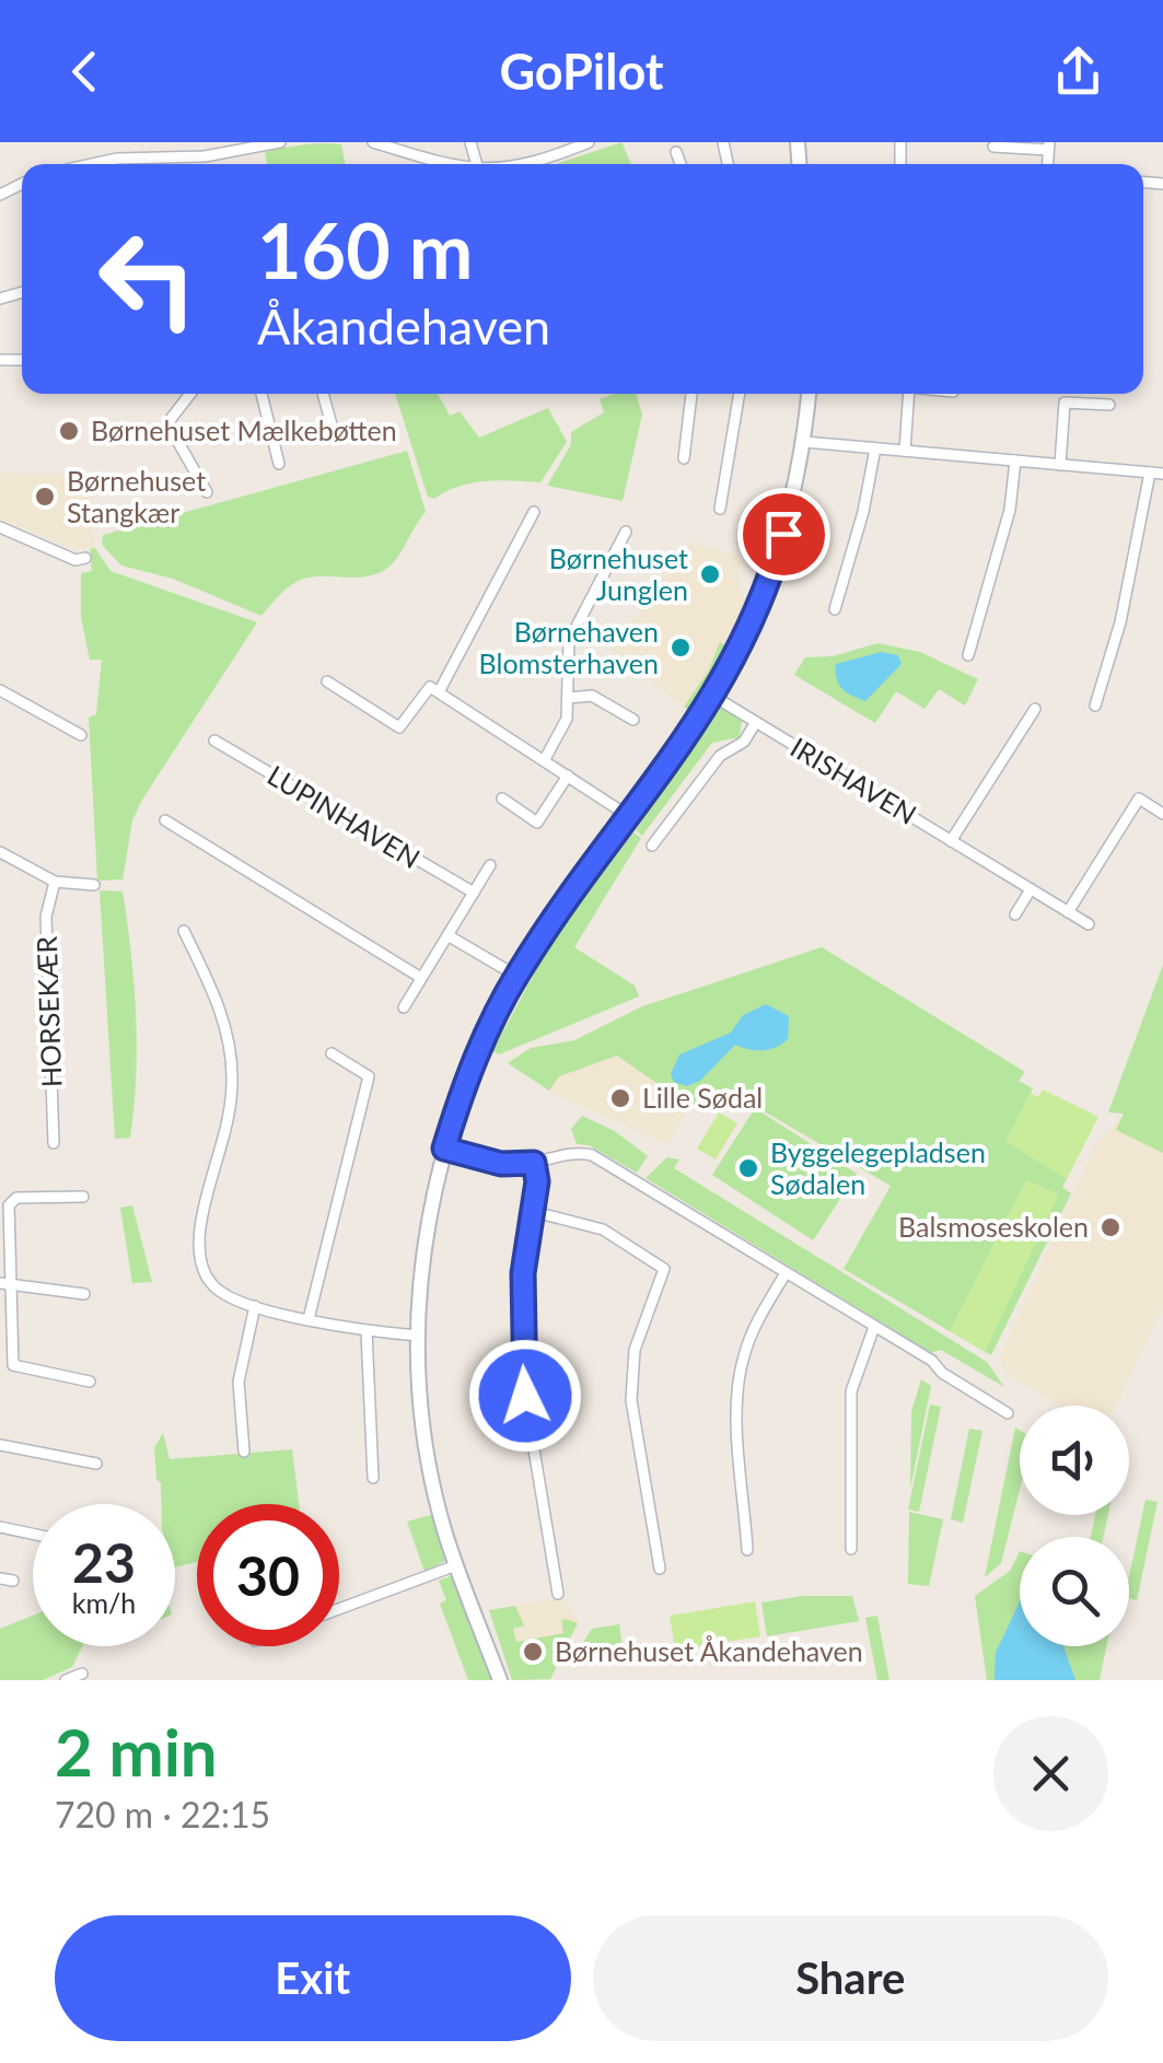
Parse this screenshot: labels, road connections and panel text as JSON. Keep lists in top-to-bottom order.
{
  "streets": {
    "street": ["IRISHAVEN", "LUPINHAVEN", "HORSEKÆR"]
  },
  "places": [
    "Børnehuset Mælkebøtten",
    "Børnehuset Stangkær",
    "Børnehuset Junglen",
    "Børnehaven Blomsterhaven",
    "Lille Sødal",
    "Byggelegepladsen Sødalen",
    "Balsmoseskolen",
    "Børnehuset Åkandehaven"
  ],
  "page": {
    "header": "GoPilot",
    "turn": ["160 m", "Åkandehaven"],
    "speed": "23 km/h",
    "limit": "30",
    "heading": ["2 min", "720 m · 22:15"],
    "buttons": ["Exit", "Share"]
  }
}
